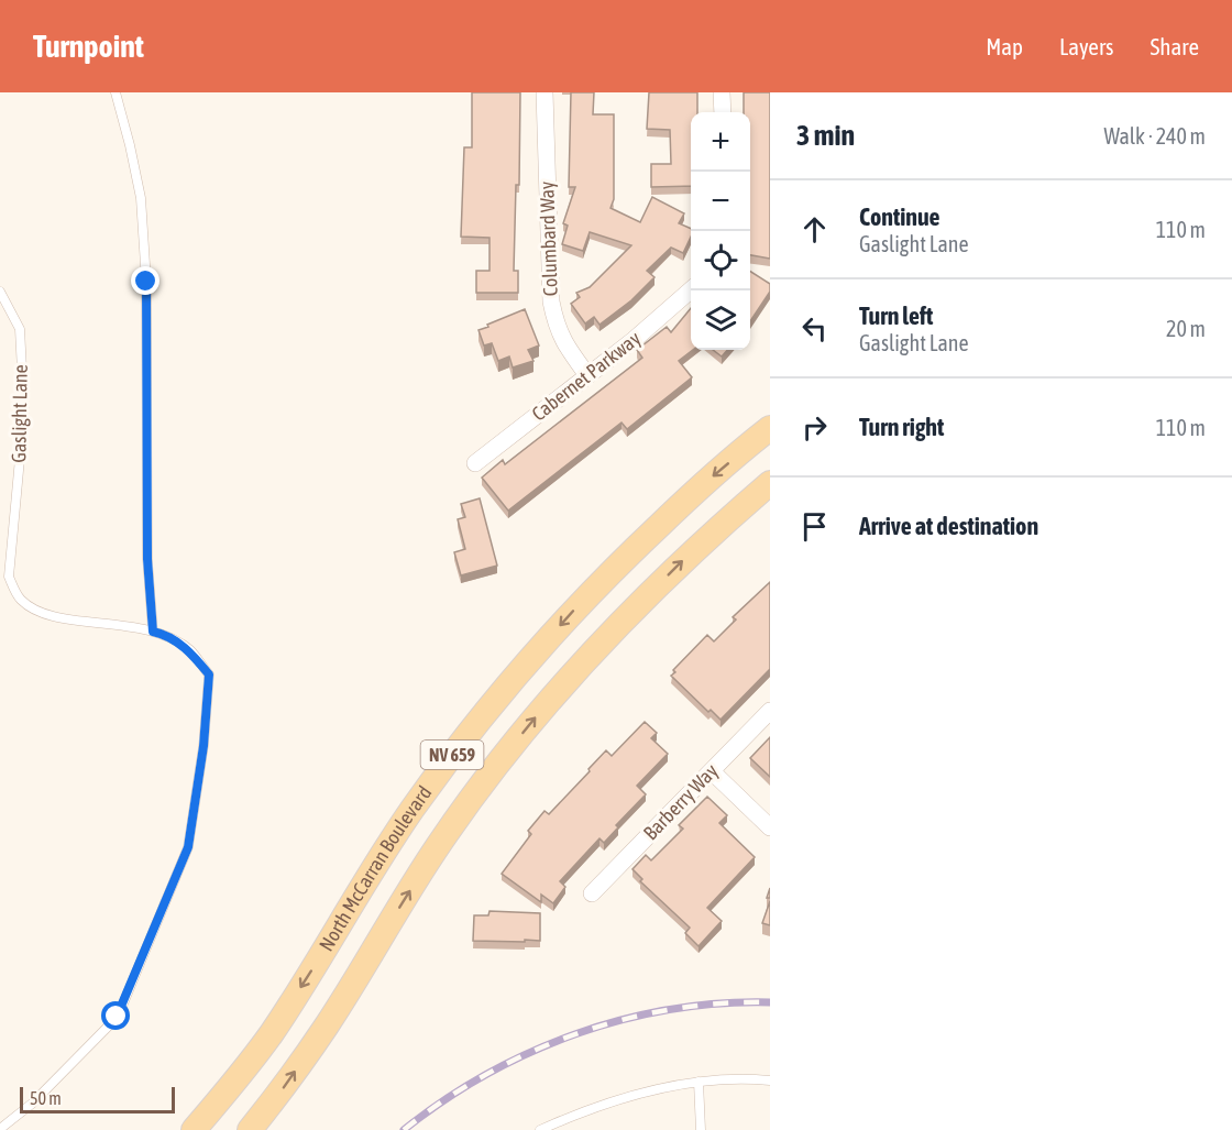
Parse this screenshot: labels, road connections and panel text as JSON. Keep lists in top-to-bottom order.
{
  "streets": {
    "main road": ["NV 659", "North McCarran Boulevard"],
    "street": ["Columbard Way", "Cabernet Parkway", "Barberry Way"],
    "lane": ["Gaslight Lane"]
  },
  "crossings": [
    ["Columbard Way", "Cabernet Parkway"]
  ],
  "scale_bar": "50 m",
  "page": {
    "header": "Turnpoint",
    "nav": ["Map", "Layers", "Share"],
    "heading": ["3 min", "Walk · 240 m"],
    "map_buttons": ["+", "−"],
    "list": [
      ["Continue", "Gaslight Lane", "110 m"],
      ["Turn left", "Gaslight Lane", "20 m"],
      ["Turn right", "110 m"],
      "Arrive at destination"
    ],
    "scale": "50 m"
  }
}
